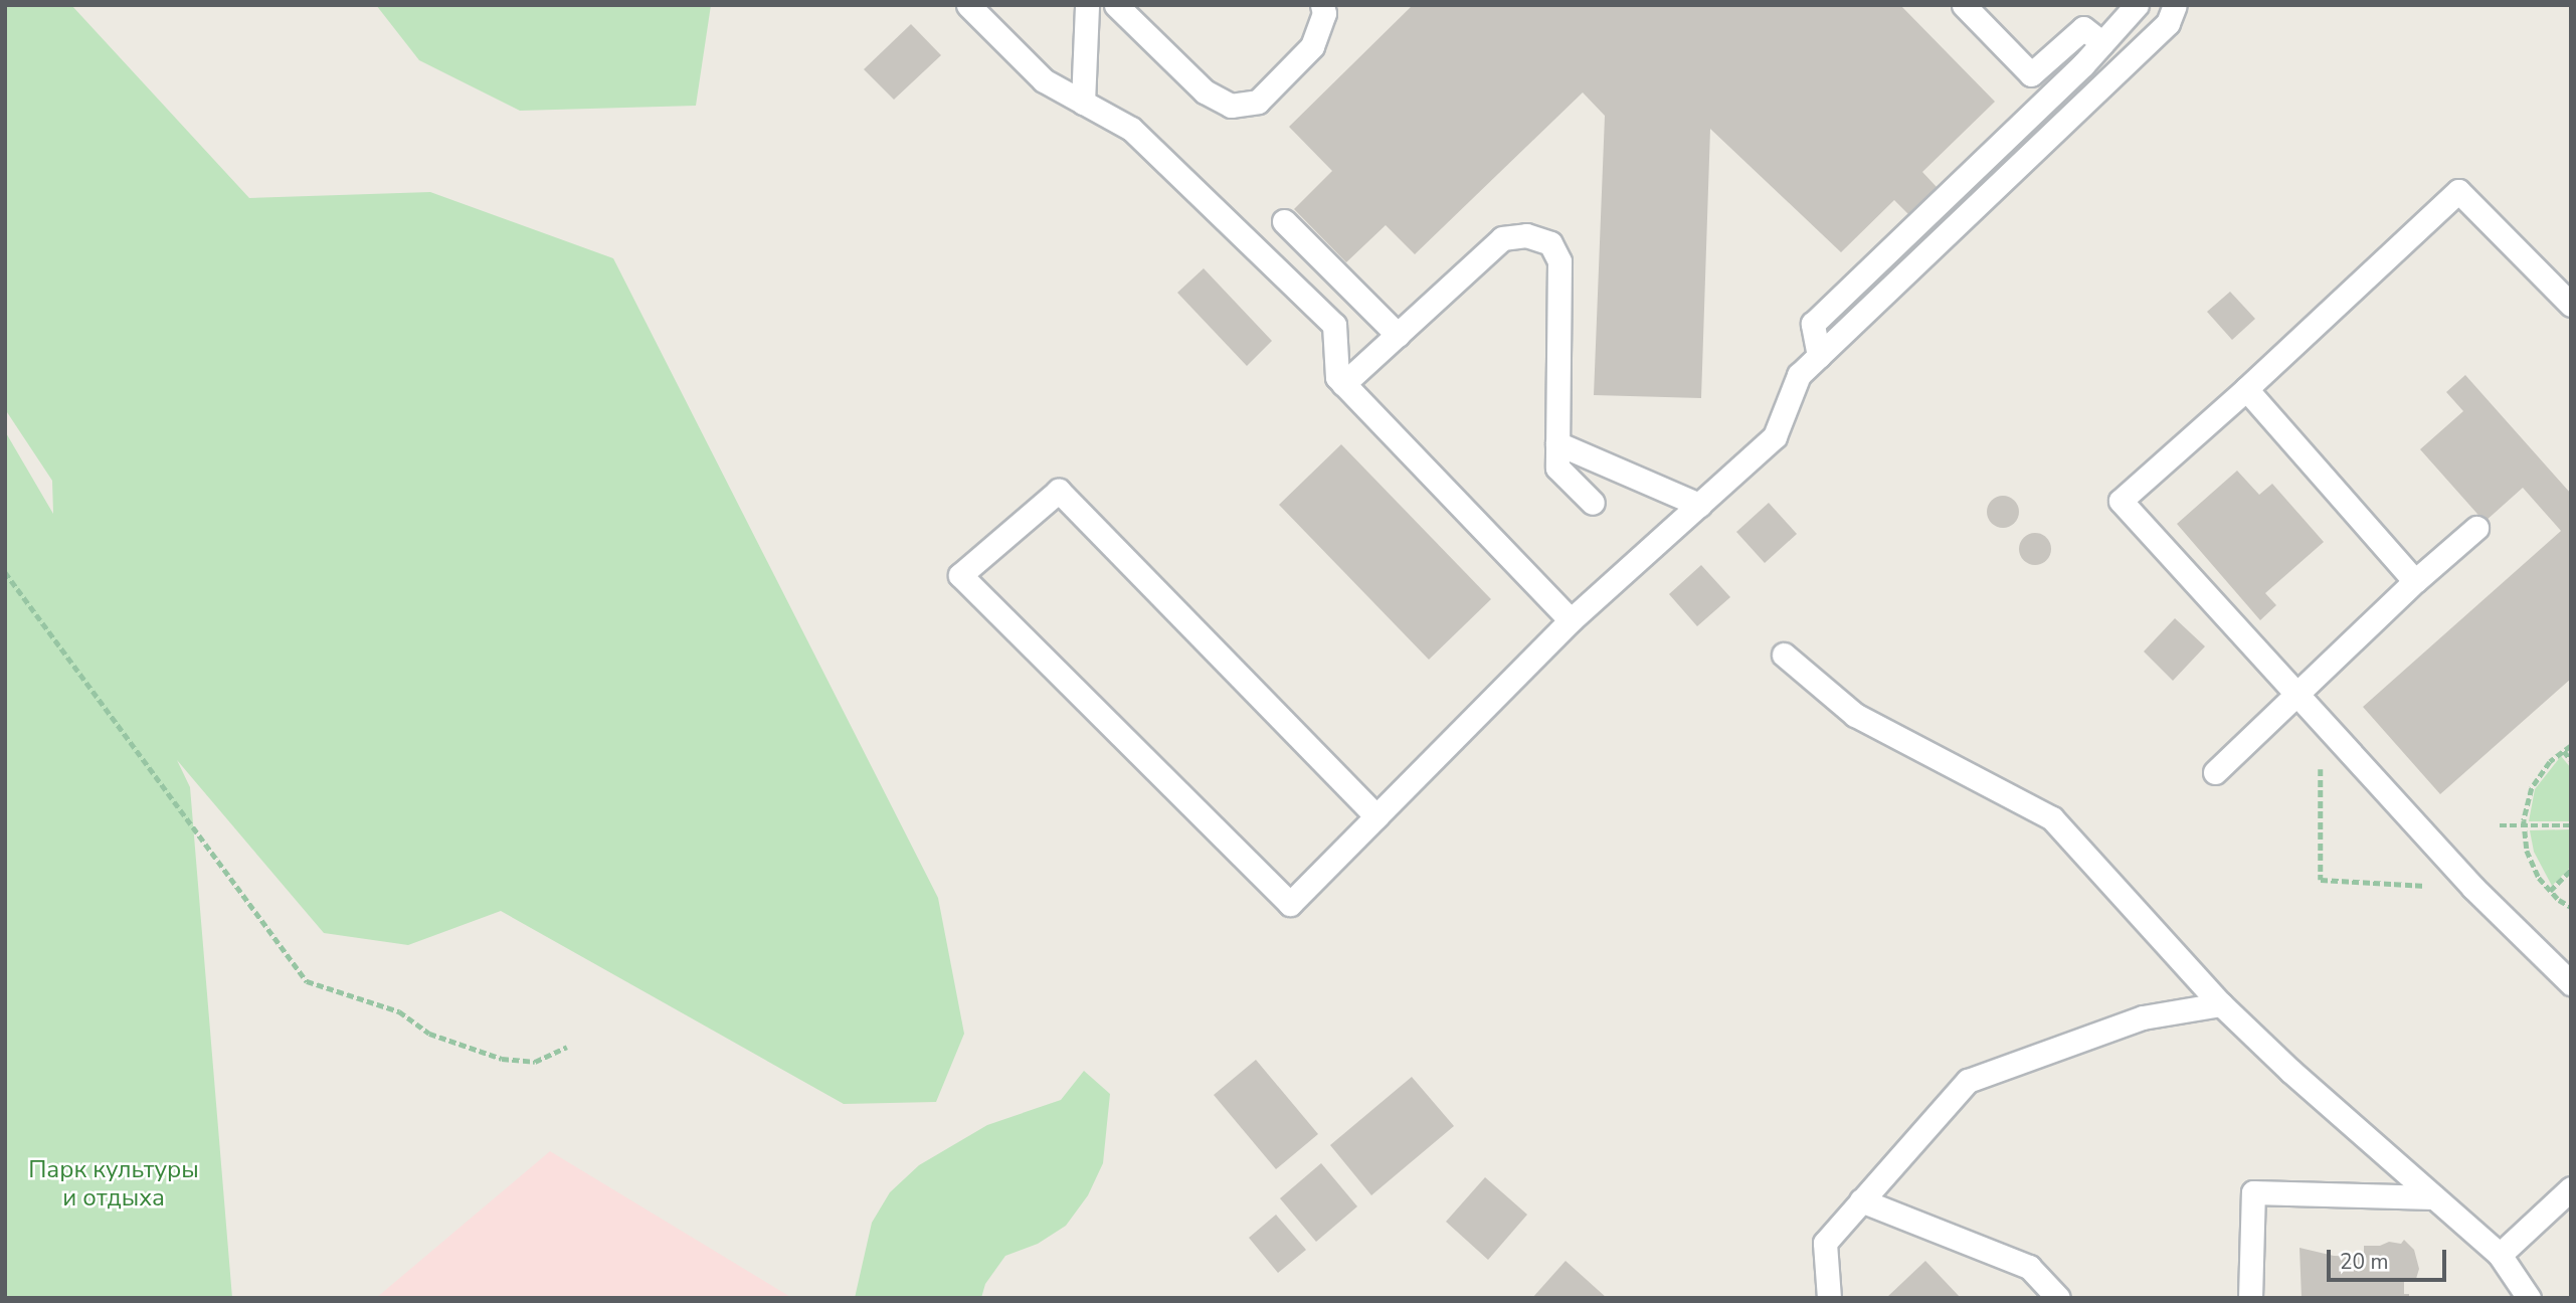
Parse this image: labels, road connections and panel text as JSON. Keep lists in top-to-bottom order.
{
  "parks": ["Парк культуры и отдыха"],
  "scale_bar": "20 m"
}
